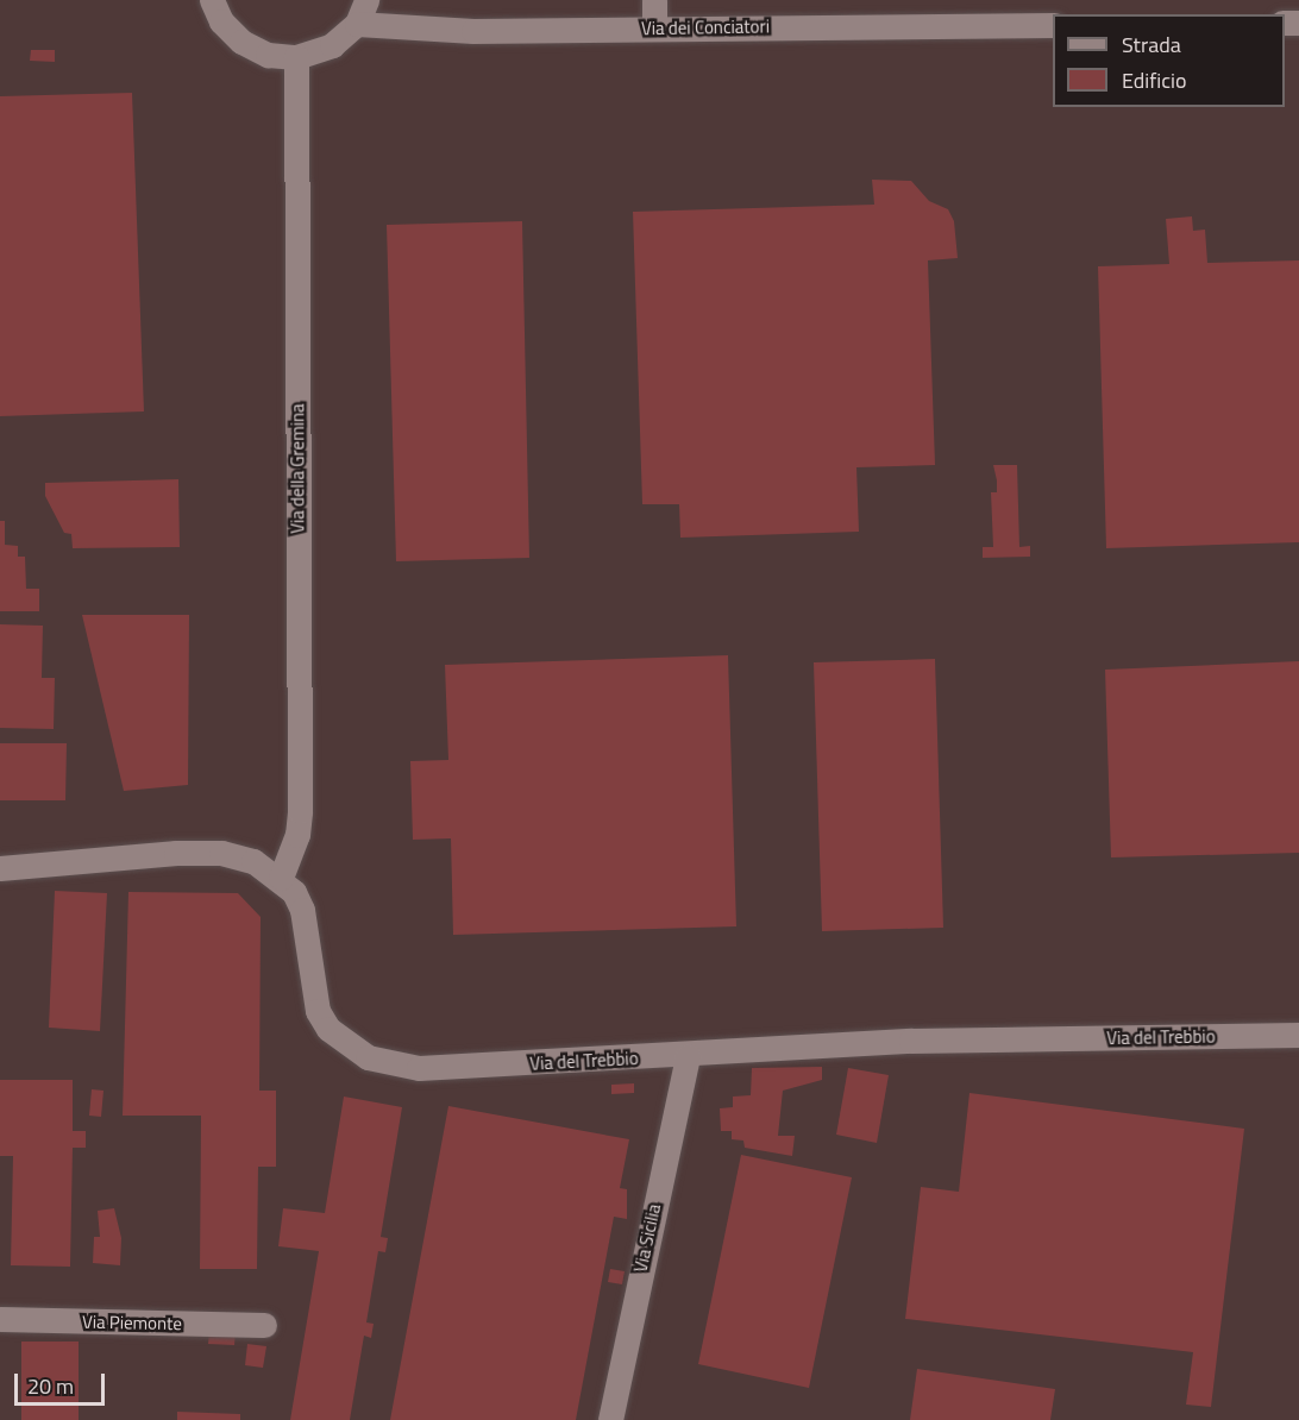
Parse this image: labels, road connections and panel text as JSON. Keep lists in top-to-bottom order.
{
  "streets": {
    "street": [
      "Via dei Conciatori",
      "Via della Gremina",
      "Via del Trebbio",
      "Via Sicilia",
      "Via Piemonte"
    ]
  },
  "crossings": [
    ["Via della Gremina", "Via del Trebbio"],
    ["Via del Trebbio", "Via Sicilia"]
  ],
  "legend": ["Strada", "Edificio"],
  "scale_bar": "20 m"
}
